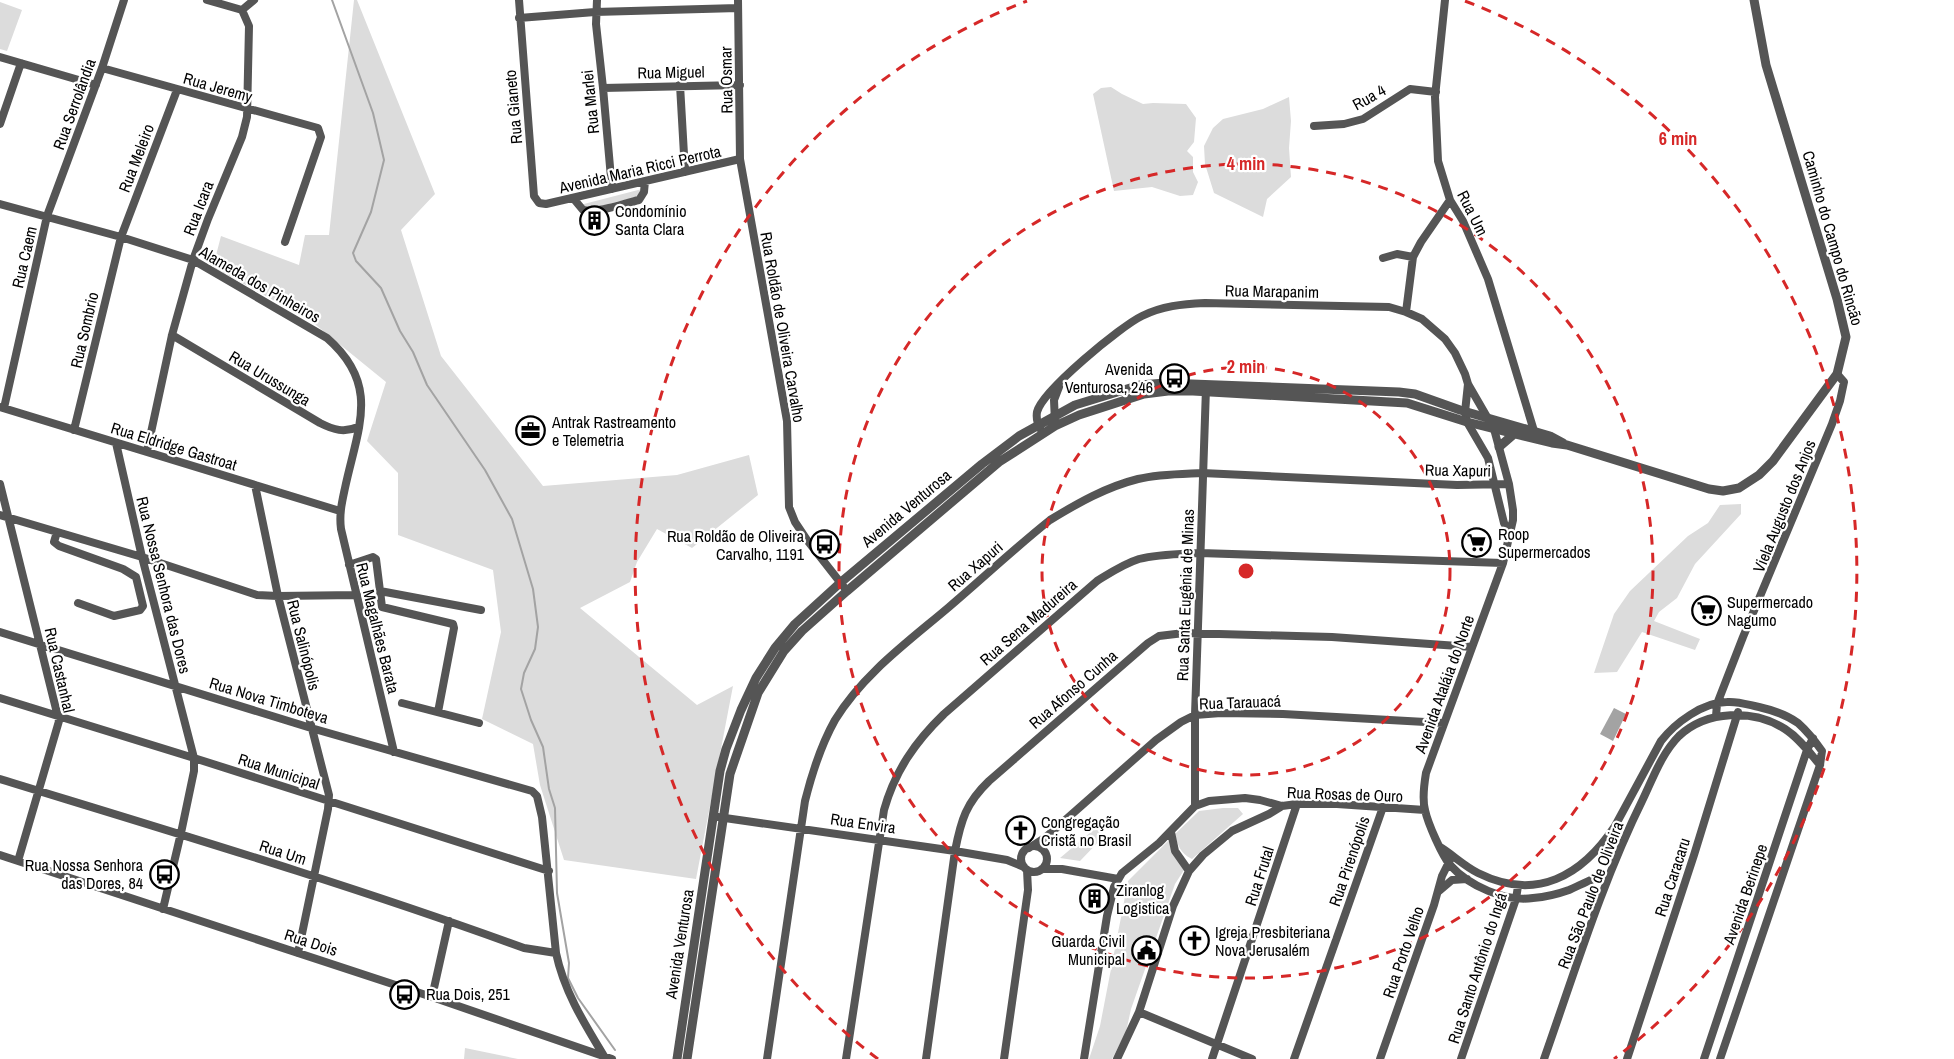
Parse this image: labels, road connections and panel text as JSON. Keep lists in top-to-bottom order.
{
  "streets": {
    "street": [
      "Rua Miguel",
      "Rua Osmar",
      "Rua Jeremy",
      "Rua 4",
      "Rua Marlei",
      "Rua Serrolândia",
      "Rua Gianeto",
      "Rua Meleiro",
      "Avenida Maria Ricci Perrota",
      "Rua Icara",
      "Rua Um",
      "Caminho do Campo do Rincão",
      "Rua Caem",
      "Alameda dos Pinheiros",
      "Rua Marapanim",
      "Rua Roldão de Oliveira Carvalho",
      "Rua Sombrio",
      "Rua Urussunga",
      "Rua Eldridge Gastroat",
      "Rua Xapuri",
      "Viela Augusto dos Anjos",
      "Avenida Venturosa",
      "Rua Nossa Senhora das Dores",
      "Rua Santa Eugênia de Minas",
      "Rua Sena Madureira",
      "Rua Magalhães Barata",
      "Rua Salinópolis",
      "Rua Castanhal",
      "Avenida Ataláia do Norte",
      "Rua Afonso Cunha",
      "Rua Nova Timboteva",
      "Rua Tarauacá",
      "Rua Municipal",
      "Rua Rosas de Ouro",
      "Rua Envira",
      "Rua Pirenópolis",
      "Rua Frutal",
      "Rua Caracaru",
      "Avenida Berinepe",
      "Rua São Paulo de Oliveira",
      "Rua Dois",
      "Rua Porto Velho",
      "Rua Santo Antônio do Ingá"
    ]
  },
  "crossings": [
    ["Rua Miguel", "Rua Osmar"],
    ["Rua Miguel", "Rua Marlei"],
    ["Rua Osmar", "Avenida Maria Ricci Perrota"],
    ["Rua Osmar", "Rua Roldão de Oliveira Carvalho"],
    ["Rua Jeremy", "Rua Serrolândia"],
    ["Rua Jeremy", "Rua Meleiro"],
    ["Rua Jeremy", "Rua Icara"],
    ["Rua 4", "Rua Um"],
    ["Rua Marlei", "Avenida Maria Ricci Perrota"],
    ["Rua Serrolândia", "Rua Caem"],
    ["Rua Serrolândia", "Alameda dos Pinheiros"],
    ["Rua Gianeto", "Avenida Maria Ricci Perrota"],
    ["Rua Meleiro", "Alameda dos Pinheiros"],
    ["Rua Meleiro", "Rua Sombrio"],
    ["Avenida Maria Ricci Perrota", "Rua Roldão de Oliveira Carvalho"],
    ["Rua Icara", "Alameda dos Pinheiros"],
    ["Rua Icara", "Rua Urussunga"],
    ["Rua Icara", "Rua Eldridge Gastroat"],
    ["Rua Um", "Caminho do Campo do Rincão"],
    ["Rua Um", "Rua Nossa Senhora das Dores"],
    ["Rua Um", "Rua Salinópolis"],
    ["Rua Um", "Rua Castanhal"],
    ["Caminho do Campo do Rincão", "Rua Marapanim"],
    ["Caminho do Campo do Rincão", "Viela Augusto dos Anjos"],
    ["Caminho do Campo do Rincão", "Avenida Venturosa"],
    ["Caminho do Campo do Rincão", "Avenida Ataláia do Norte"],
    ["Rua Caem", "Alameda dos Pinheiros"],
    ["Rua Caem", "Rua Eldridge Gastroat"],
    ["Alameda dos Pinheiros", "Rua Sombrio"],
    ["Alameda dos Pinheiros", "Rua Urussunga"],
    ["Alameda dos Pinheiros", "Rua Eldridge Gastroat"],
    ["Alameda dos Pinheiros", "Rua Magalhães Barata"],
    ["Rua Marapanim", "Avenida Venturosa"],
    ["Rua Marapanim", "Avenida Ataláia do Norte"],
    ["Rua Roldão de Oliveira Carvalho", "Avenida Venturosa"],
    ["Rua Sombrio", "Rua Eldridge Gastroat"],
    ["Rua Eldridge Gastroat", "Rua Nossa Senhora das Dores"],
    ["Rua Eldridge Gastroat", "Rua Magalhães Barata"],
    ["Rua Eldridge Gastroat", "Rua Salinópolis"],
    ["Rua Xapuri", "Rua Santa Eugênia de Minas"],
    ["Rua Xapuri", "Avenida Ataláia do Norte"],
    ["Rua Xapuri", "Rua Envira"],
    ["Viela Augusto dos Anjos", "Rua São Paulo de Oliveira"],
    ["Avenida Venturosa", "Rua Santa Eugênia de Minas"],
    ["Avenida Venturosa", "Avenida Ataláia do Norte"],
    ["Avenida Venturosa", "Rua Envira"],
    ["Rua Nossa Senhora das Dores", "Rua Nova Timboteva"],
    ["Rua Nossa Senhora das Dores", "Rua Municipal"],
    ["Rua Nossa Senhora das Dores", "Rua Dois"],
    ["Rua Santa Eugênia de Minas", "Rua Sena Madureira"],
    ["Rua Santa Eugênia de Minas", "Rua Afonso Cunha"],
    ["Rua Santa Eugênia de Minas", "Rua Tarauacá"],
    ["Rua Santa Eugênia de Minas", "Rua Rosas de Ouro"],
    ["Rua Sena Madureira", "Avenida Ataláia do Norte"],
    ["Rua Sena Madureira", "Rua Envira"],
    ["Rua Magalhães Barata", "Rua Nova Timboteva"],
    ["Rua Salinópolis", "Rua Nova Timboteva"],
    ["Rua Salinópolis", "Rua Municipal"],
    ["Rua Salinópolis", "Rua Dois"],
    ["Rua Castanhal", "Rua Nova Timboteva"],
    ["Rua Castanhal", "Rua Municipal"],
    ["Rua Castanhal", "Rua Dois"],
    ["Avenida Ataláia do Norte", "Rua Afonso Cunha"],
    ["Avenida Ataláia do Norte", "Rua Tarauacá"],
    ["Avenida Ataláia do Norte", "Rua Rosas de Ouro"],
    ["Avenida Ataláia do Norte", "Rua São Paulo de Oliveira"],
    ["Avenida Ataláia do Norte", "Rua Porto Velho"],
    ["Avenida Ataláia do Norte", "Rua Santo Antônio do Ingá"],
    ["Rua Afonso Cunha", "Rua Envira"],
    ["Rua Nova Timboteva", "Rua Municipal"],
    ["Rua Tarauacá", "Rua Envira"],
    ["Rua Rosas de Ouro", "Rua Pirenópolis"],
    ["Rua Rosas de Ouro", "Rua Frutal"]
  ],
  "places": {
    "building": ["Condomínio Santa Clara", "Ziranlog Logistica"],
    "bus stop": [
      "Avenida Venturosa, 246",
      "Rua Roldão de Oliveira Carvalho, 1191",
      "Rua Nossa Senhora das Dores, 84",
      "Rua Dois, 251"
    ],
    "office": ["Antrak Rastreamento e Telemetria"],
    "supermarket": ["Roop Supermercados", "Supermercado Nagumo"],
    "church": ["Congregação Cristã no Brasil", "Igreja Presbiteriana Nova Jerusalém"],
    "public building": ["Guarda Civil Municipal"]
  },
  "rings": ["6 min", "4 min", "2 min"]
}
